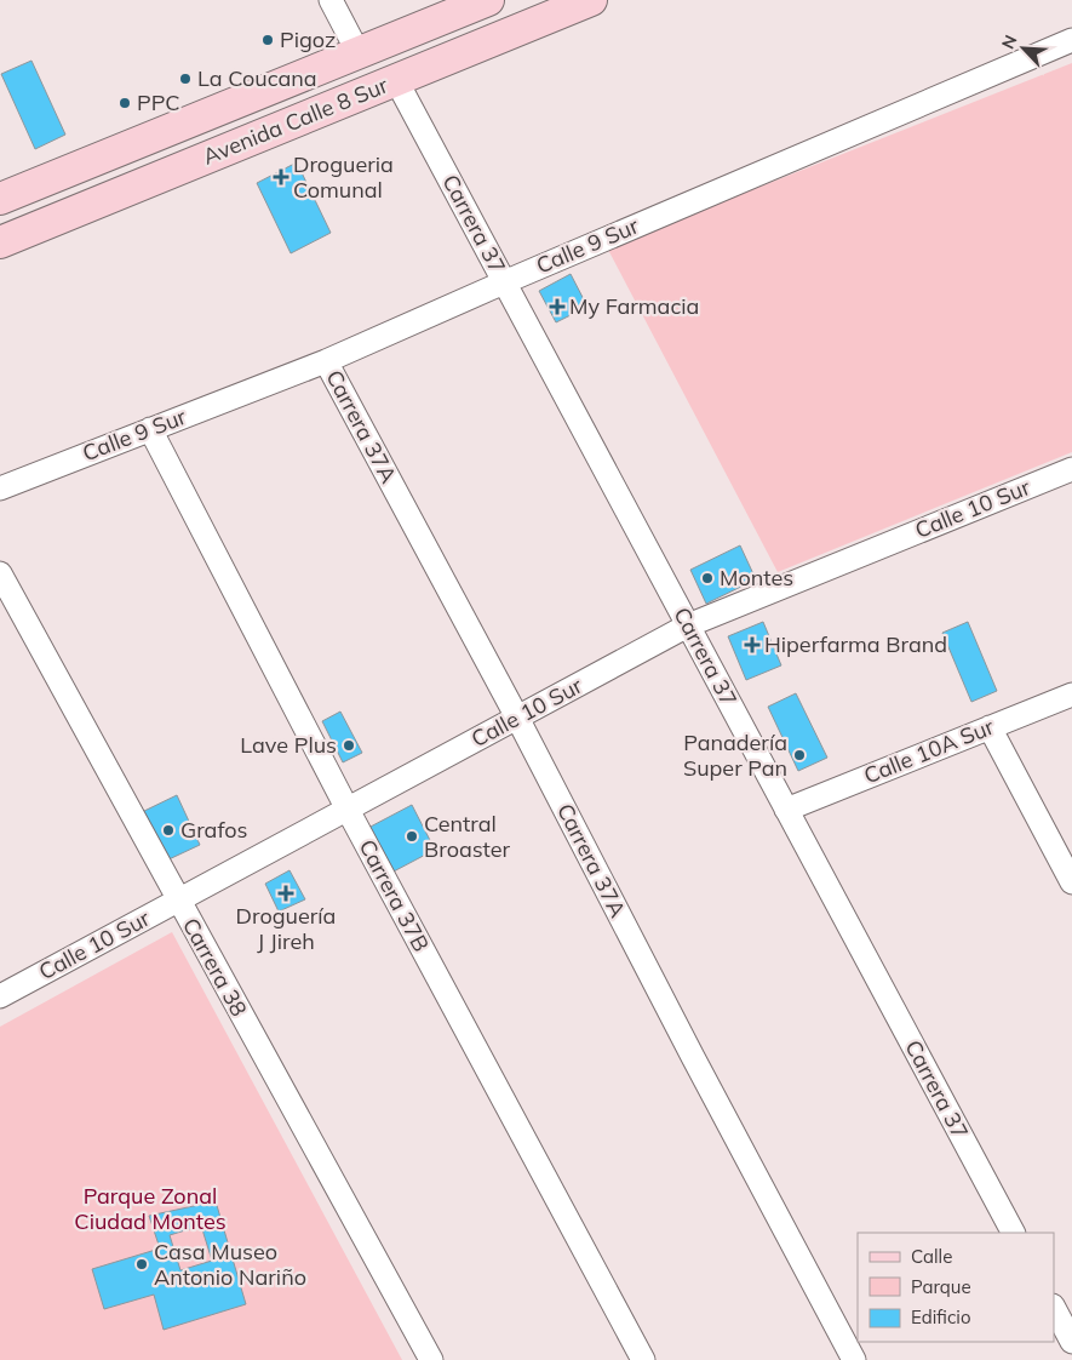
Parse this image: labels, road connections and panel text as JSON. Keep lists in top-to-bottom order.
{
  "streets": {
    "main road": ["Avenida Calle 8 Sur"],
    "street": [
      "Carrera 37",
      "Calle 9 Sur",
      "Carrera 37A",
      "Calle 10 Sur",
      "Calle 10A Sur",
      "Carrera 37B",
      "Carrera 38"
    ]
  },
  "crossings": [
    ["Avenida Calle 8 Sur", "Carrera 37"],
    ["Carrera 37", "Calle 9 Sur"],
    ["Carrera 37", "Calle 10 Sur"],
    ["Carrera 37", "Calle 10A Sur"],
    ["Calle 9 Sur", "Carrera 37A"],
    ["Calle 9 Sur", "Carrera 37B"],
    ["Carrera 37A", "Calle 10 Sur"],
    ["Calle 10 Sur", "Carrera 37B"],
    ["Calle 10 Sur", "Carrera 38"]
  ],
  "parks": ["Parque Zonal Ciudad Montes"],
  "places": {
    "other": [
      "Pigoz",
      "La Coucana",
      "PPC",
      "Montes",
      "Lave Plus",
      "Panadería Super Pan",
      "Grafos",
      "Central Broaster",
      "Casa Museo Antonio Nariño"
    ],
    "health": [
      "Drogueria Comunal",
      "My Farmacia",
      "Hiperfarma Brand",
      "Droguería J Jireh"
    ]
  },
  "legend": ["Calle", "Parque", "Edificio"],
  "north": "top left"
}
